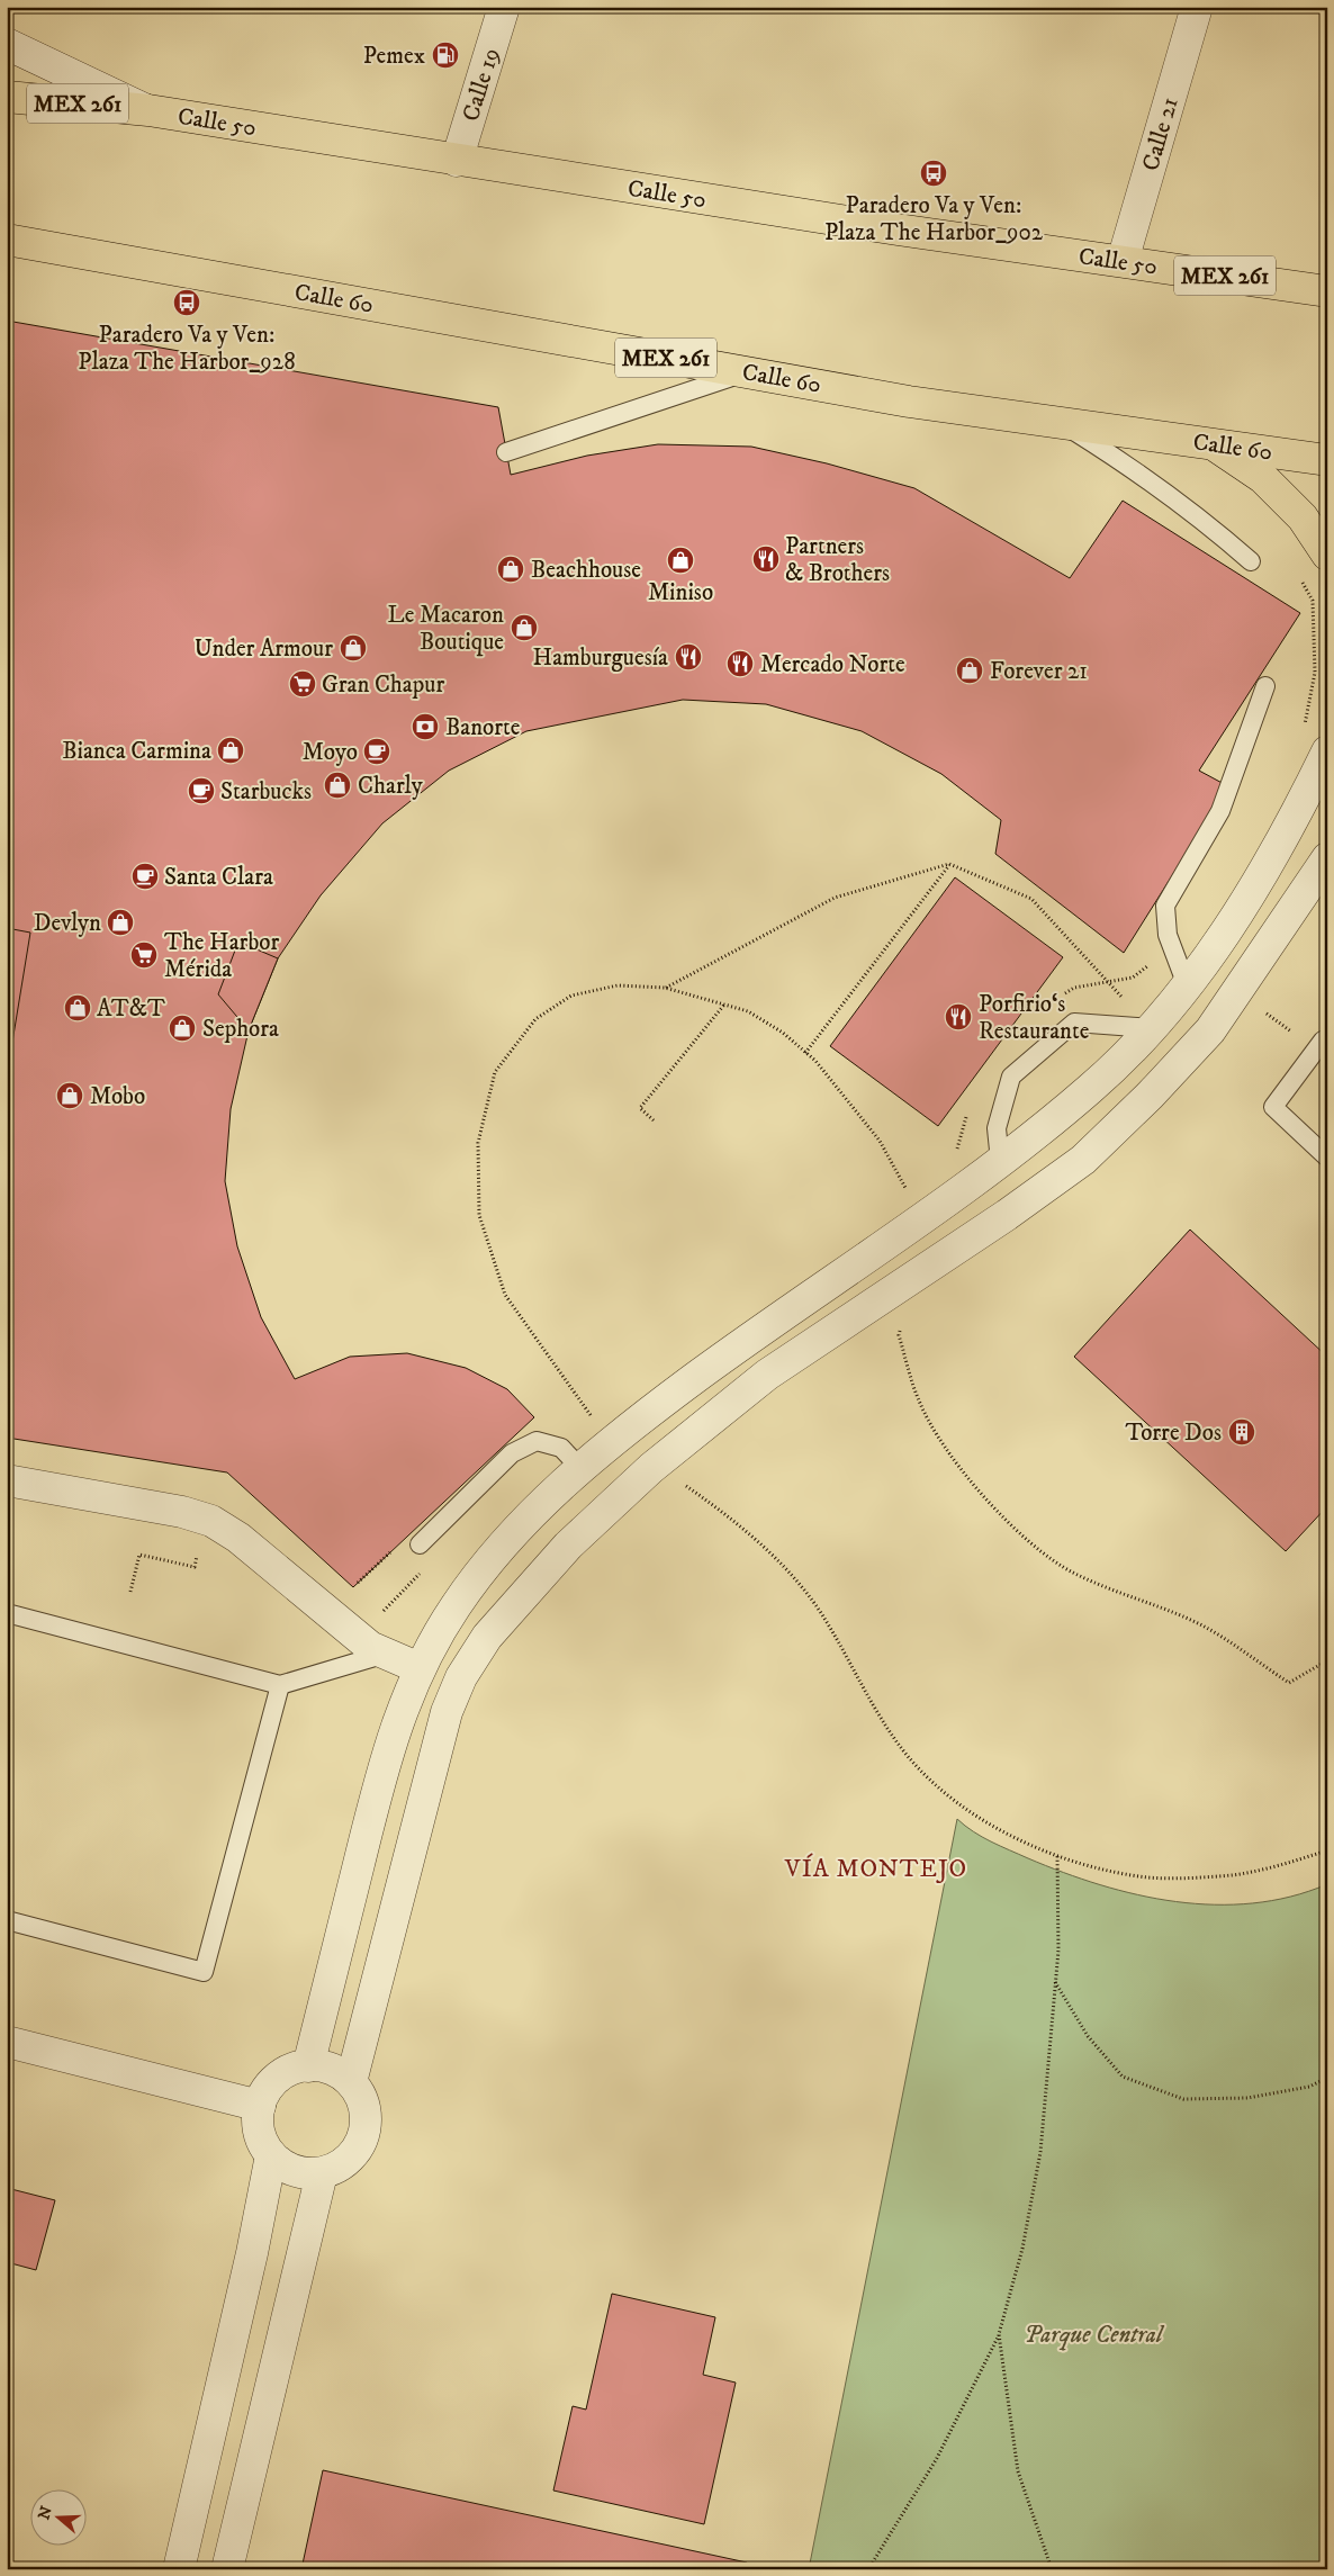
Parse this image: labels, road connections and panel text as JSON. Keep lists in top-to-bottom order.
{
  "streets": {
    "main road": ["MEX 261", "Calle 50", "Calle 60"],
    "street": ["Calle 19", "Calle 21"]
  },
  "crossings": [
    ["Calle 19", "Calle 50"],
    ["Calle 50", "Calle 21"]
  ],
  "districts": ["VÍA MONTEJO"],
  "parks": ["Parque Central"],
  "places": {
    "fuel station": ["Pemex"],
    "bus stop": ["Paradero Va y Ven: Plaza The Harbor_902", "Paradero Va y Ven: Plaza The Harbor_928"],
    "restaurant": [
      "Partners & Brothers",
      "Hamburguesía",
      "Mercado Norte",
      "Porfirio‘s Restaurante"
    ],
    "shop": [
      "Miniso",
      "Beachhouse",
      "Le Macaron Boutique",
      "Under Armour",
      "Forever 21",
      "Bianca Carmina",
      "Charly",
      "Devlyn",
      "AT&T",
      "Sephora",
      "Mobo"
    ],
    "supermarket": ["Gran Chapur", "The Harbor Mérida"],
    "bank": ["Banorte"],
    "cafe": ["Moyo", "Starbucks", "Santa Clara"],
    "building": ["Torre Dos"]
  },
  "north": "left"
}
